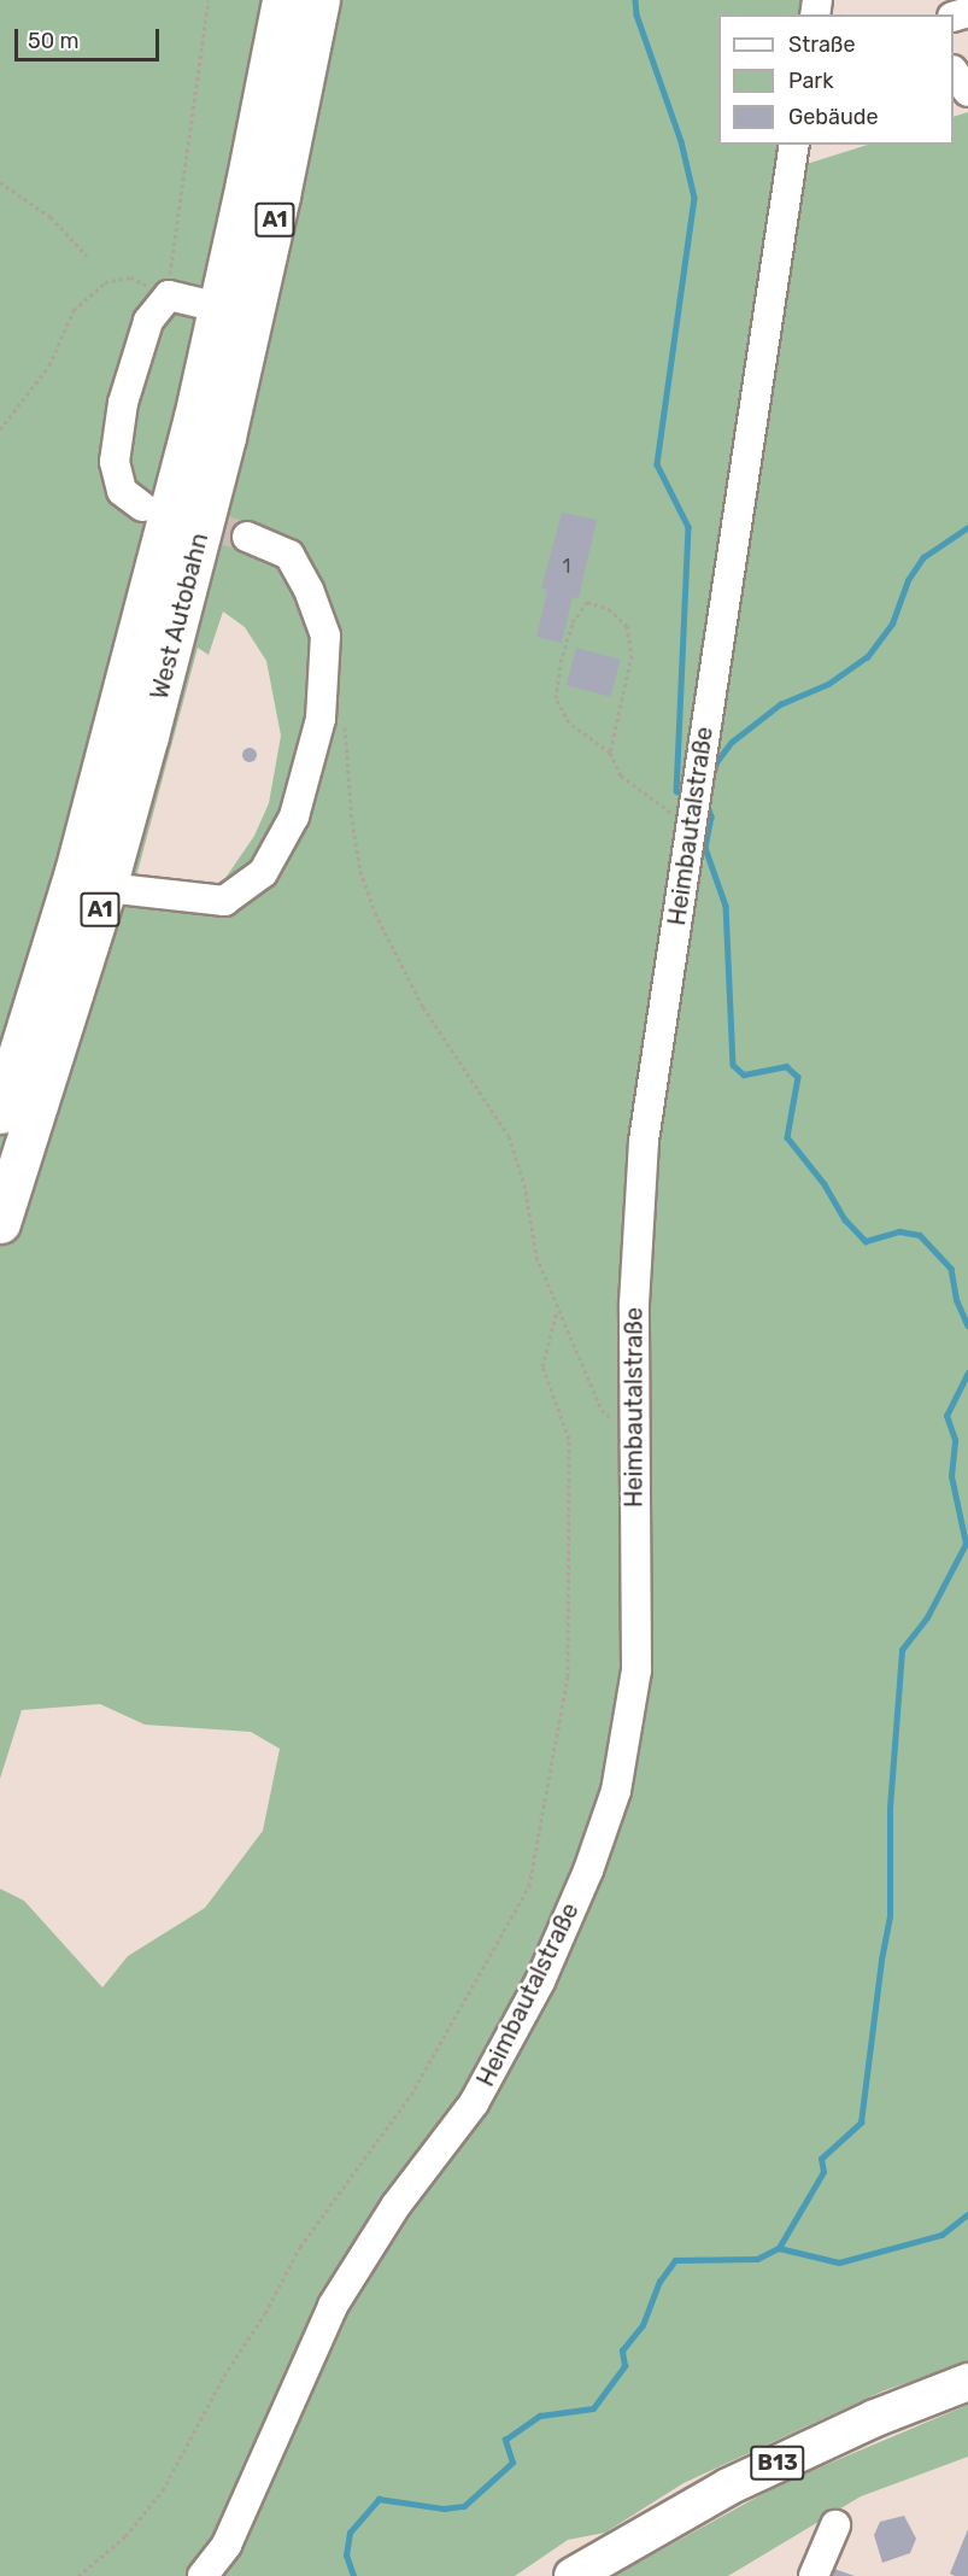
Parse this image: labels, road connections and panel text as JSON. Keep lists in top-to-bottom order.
{
  "streets": {
    "highway": ["A1", "West Autobahn"],
    "main road": ["B13"],
    "street": ["Heimbautalstraße"]
  },
  "house_numbers": ["1"],
  "legend": ["Straße", "Park", "Gebäude"],
  "scale_bar": "50 m"
}
